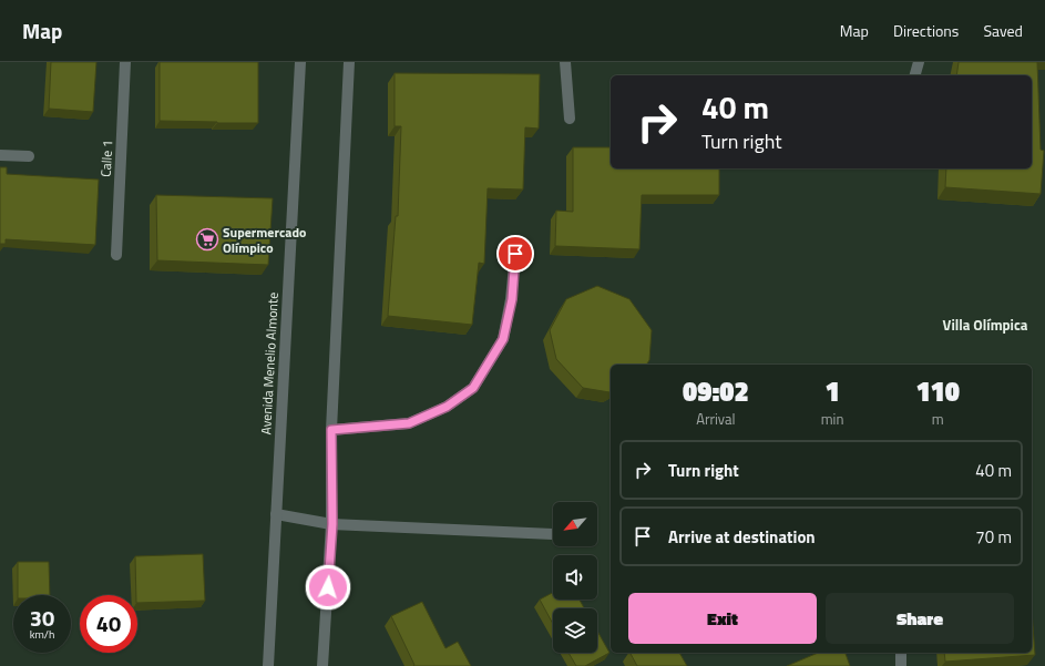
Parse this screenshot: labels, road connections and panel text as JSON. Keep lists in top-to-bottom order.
{
  "streets": {
    "street": ["Calle 1", "Avenida Menelio Almonte"]
  },
  "districts": ["Villa Olímpica"],
  "places": {
    "supermarket": ["Supermercado Olímpico"]
  },
  "north": "bottom left",
  "page": {
    "header": "Map",
    "nav": ["Map", "Directions", "Saved"],
    "turn": ["40 m", "Turn right"],
    "eta": [
      "09:02",
      "Arrival",
      "1",
      "min",
      "110",
      "m"
    ],
    "list": [
      {
        "name": "Turn right",
        "value": "40 m"
      },
      {
        "name": "Arrive at destination",
        "value": "70 m"
      }
    ],
    "buttons": ["Exit", "Share"],
    "speed": "30 km/h",
    "limit": "40"
  }
}
